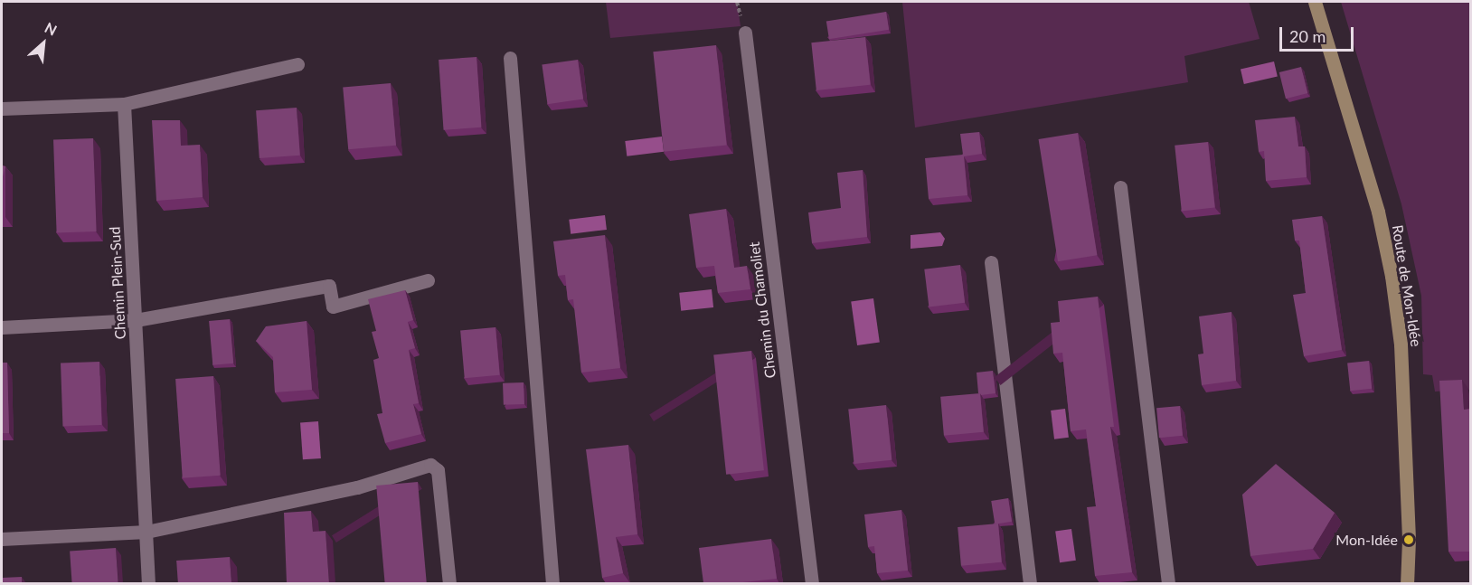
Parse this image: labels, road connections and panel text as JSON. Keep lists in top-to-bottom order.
{
  "streets": {
    "main road": ["Route de Mon-Idée"],
    "street": ["Chemin Plein-Sud", "Chemin du Chamoliet"]
  },
  "places": ["Mon-Idée"],
  "scale_bar": "20 m",
  "north": "top right"
}
